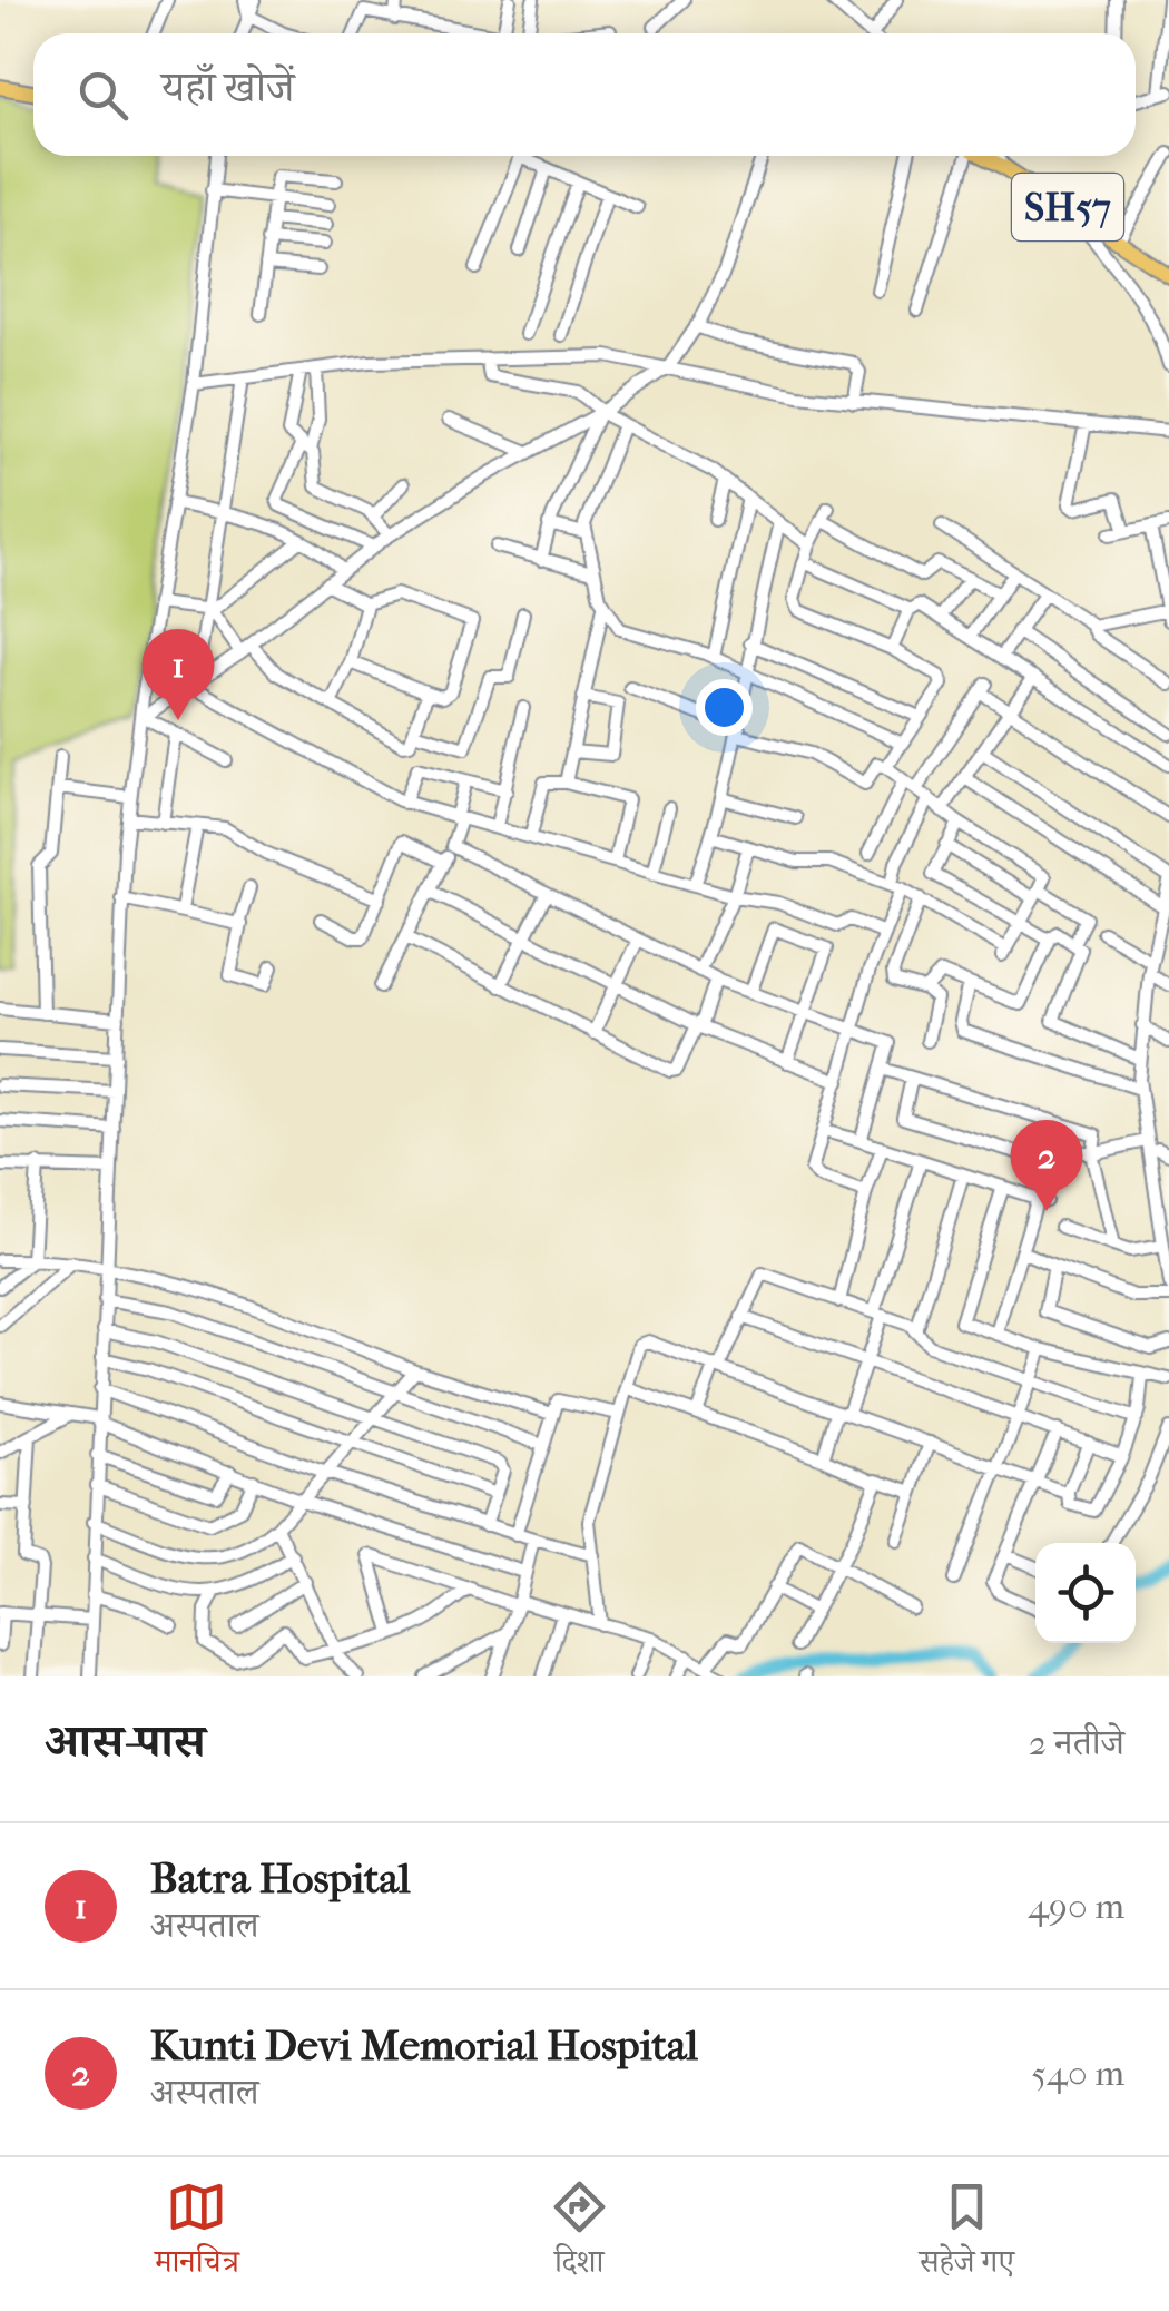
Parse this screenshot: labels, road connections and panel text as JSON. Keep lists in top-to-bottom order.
{
  "streets": {
    "main road": ["SH57"]
  },
  "page": {
    "search": "यहाँ खोजें",
    "pins": ["1", "2"],
    "heading": ["आस-पास", "2 नतीजे"],
    "list": [
      {
        "mark": "1",
        "name": "Batra Hospital",
        "note": "अस्पताल",
        "value": "490 m"
      },
      {
        "mark": "2",
        "name": "Kunti Devi Memorial Hospital",
        "note": "अस्पताल",
        "value": "540 m"
      }
    ],
    "nav": ["मानचित्र", "दिशा", "सहेजे गए"]
  }
}
